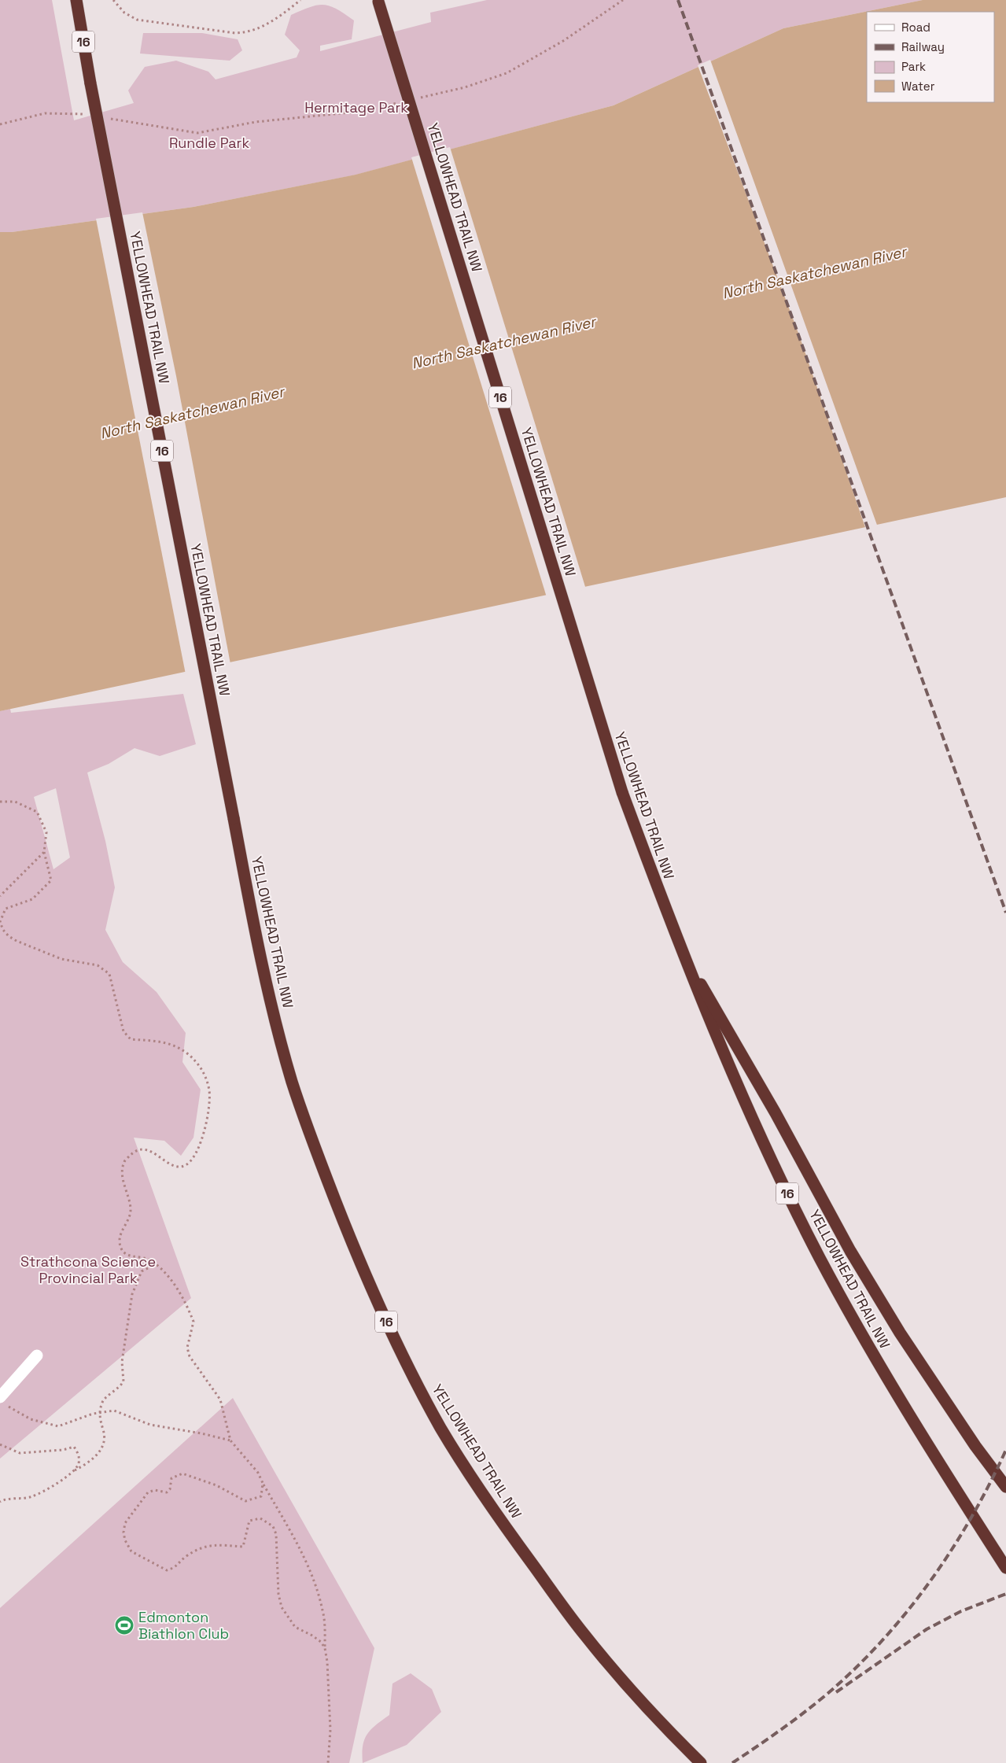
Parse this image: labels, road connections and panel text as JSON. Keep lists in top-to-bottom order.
{
  "streets": {
    "highway": ["16", "YELLOWHEAD TRAIL NW"]
  },
  "water": ["North Saskatchewan River"],
  "parks": ["Hermitage Park", "Rundle Park", "Strathcona Science Provincial Park"],
  "places": {
    "sports": ["Edmonton Biathlon Club"]
  },
  "legend": [
    "Road",
    "Railway",
    "Park",
    "Water"
  ]
}
